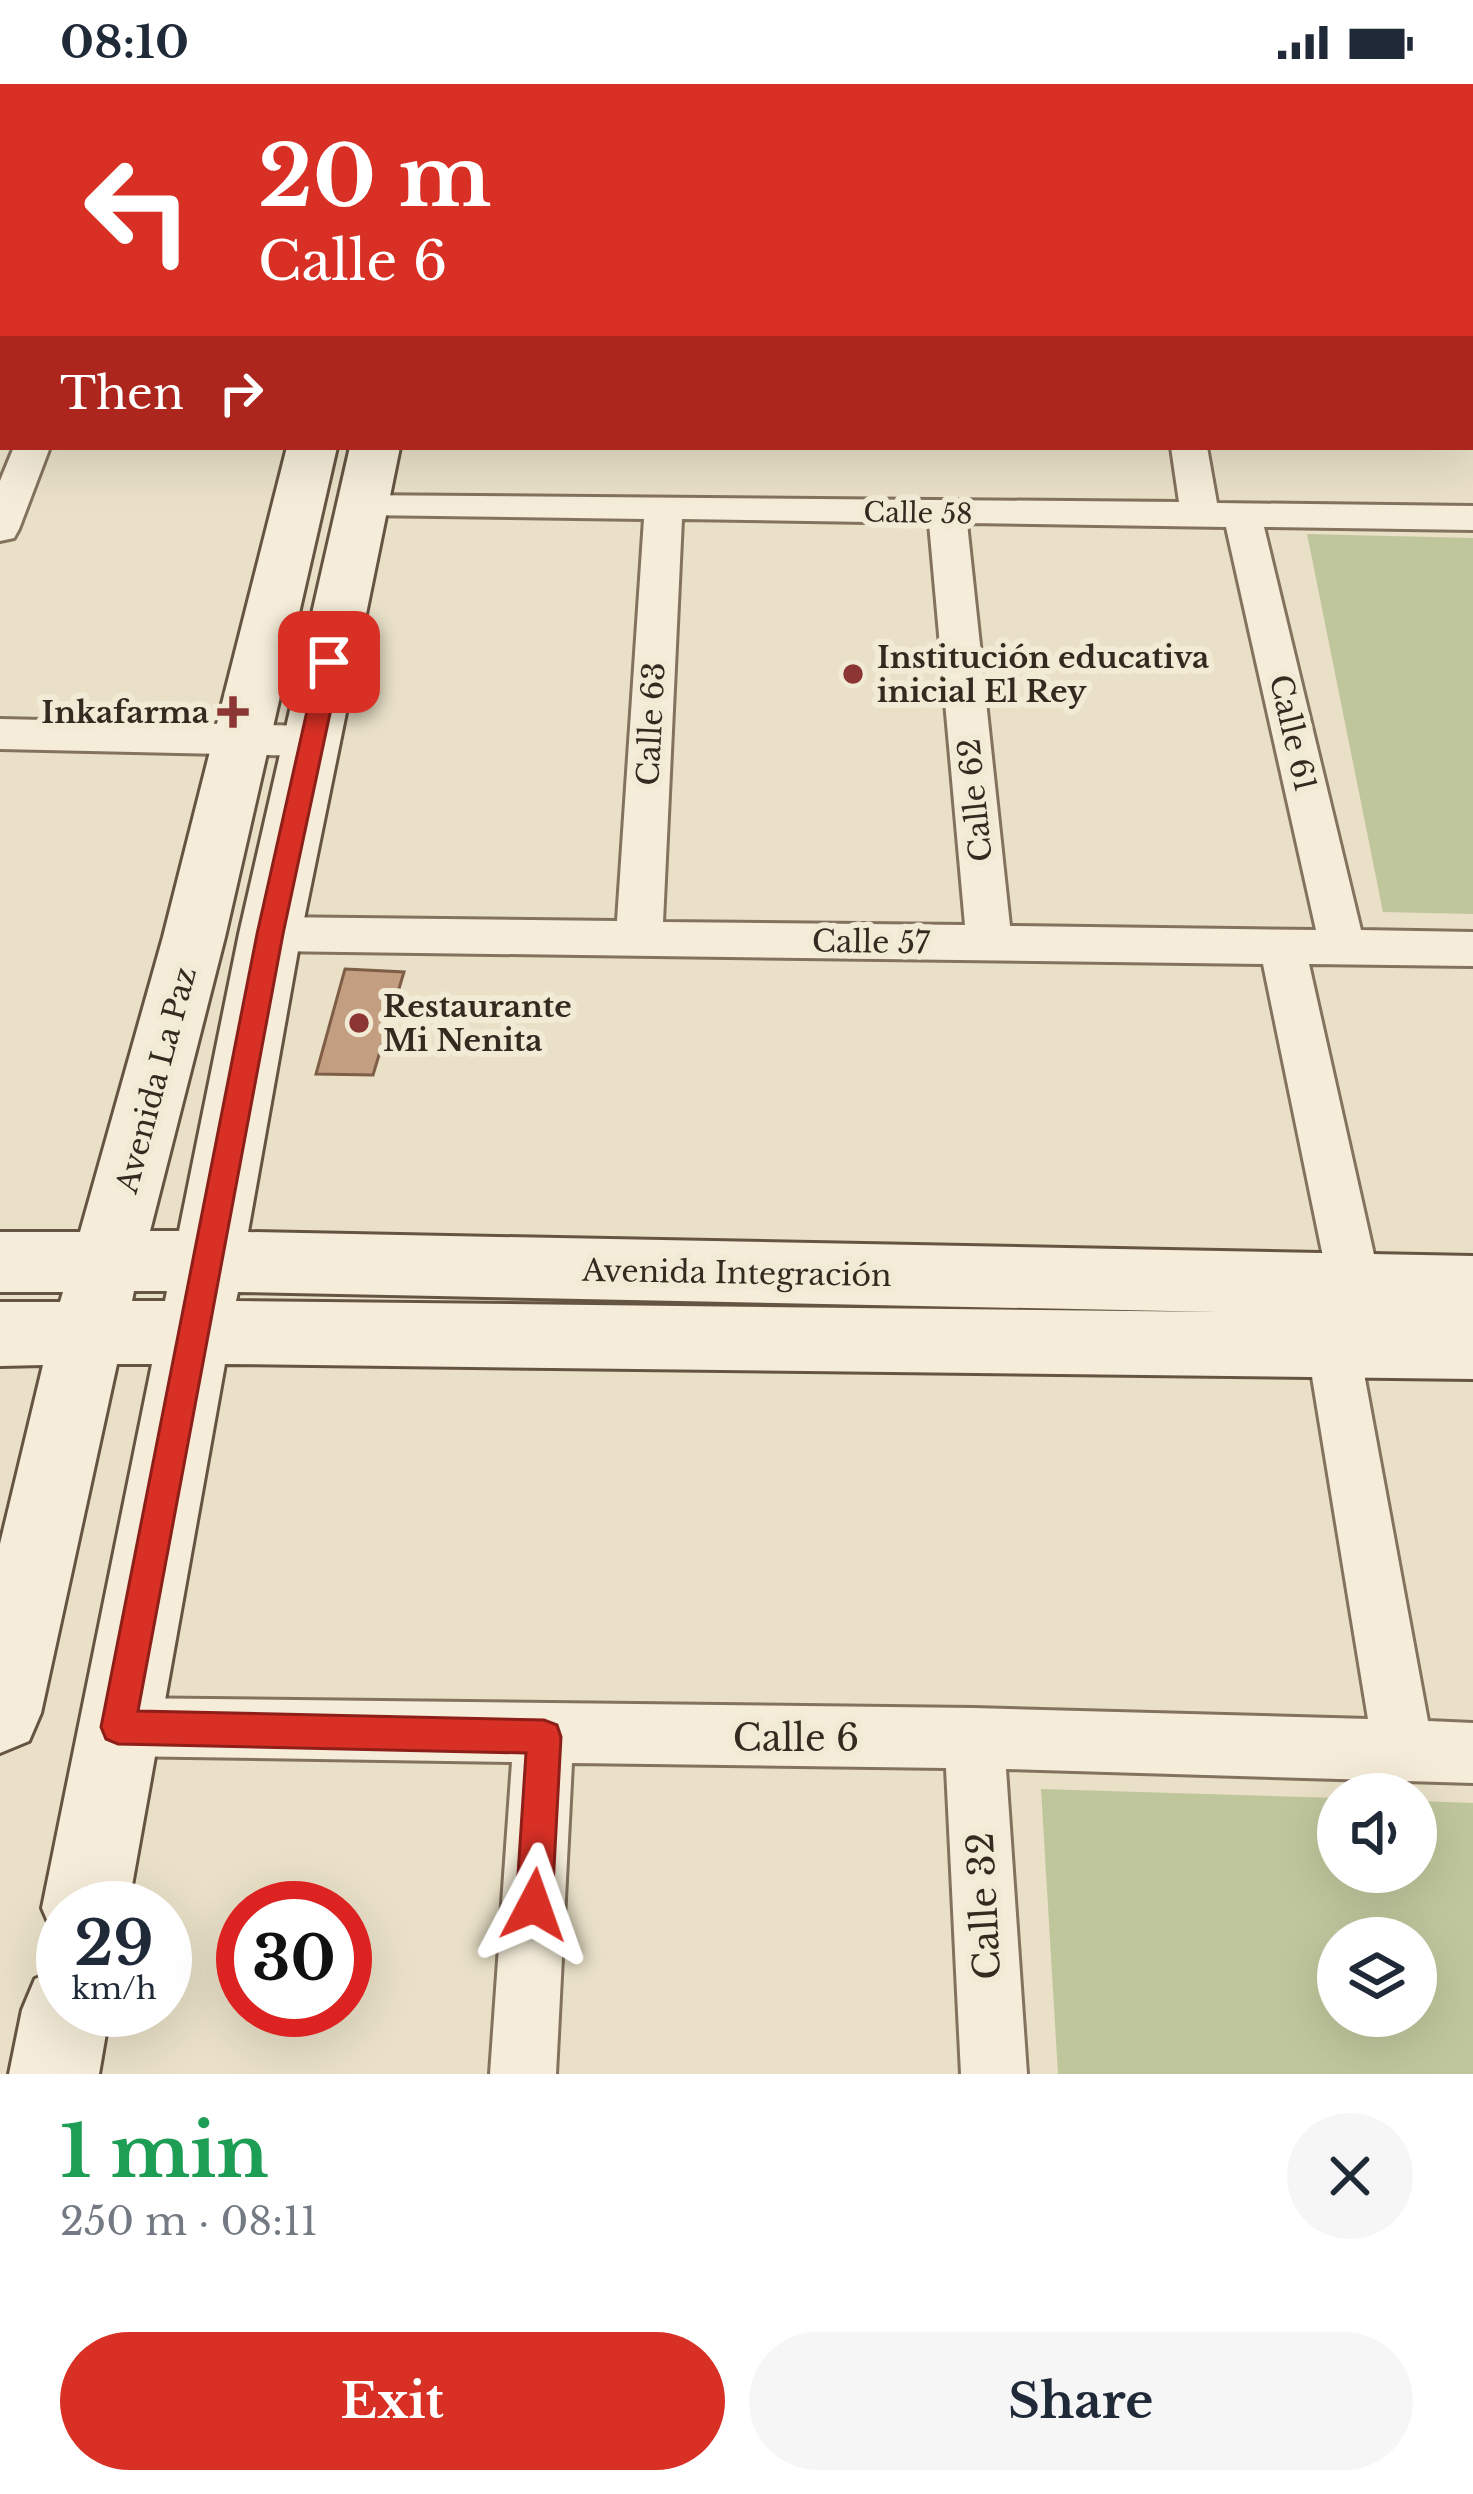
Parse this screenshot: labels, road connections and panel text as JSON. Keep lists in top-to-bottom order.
{
  "streets": {
    "street": [
      "Calle 58",
      "Calle 63",
      "Calle 61",
      "Calle 62",
      "Calle 57",
      "Avenida La Paz",
      "Calle 6",
      "Calle 32"
    ]
  },
  "crossings": [
    ["Calle 58", "Calle 63"],
    ["Calle 58", "Calle 61"],
    ["Calle 58", "Calle 62"],
    ["Calle 63", "Calle 57"],
    ["Calle 61", "Calle 57"],
    ["Calle 62", "Calle 57"],
    ["Calle 6", "Calle 32"]
  ],
  "places": {
    "other": ["Institución educativa inicial El Rey", "Restaurante Mi Nenita"],
    "health": ["Inkafarma"]
  },
  "page": {
    "status": "08:10",
    "turn": ["20 m", "Calle 6"],
    "then": "Then",
    "speed": "29 km/h",
    "limit": "30",
    "heading": ["1 min", "250 m · 08:11"],
    "buttons": ["Exit", "Share"]
  }
}
